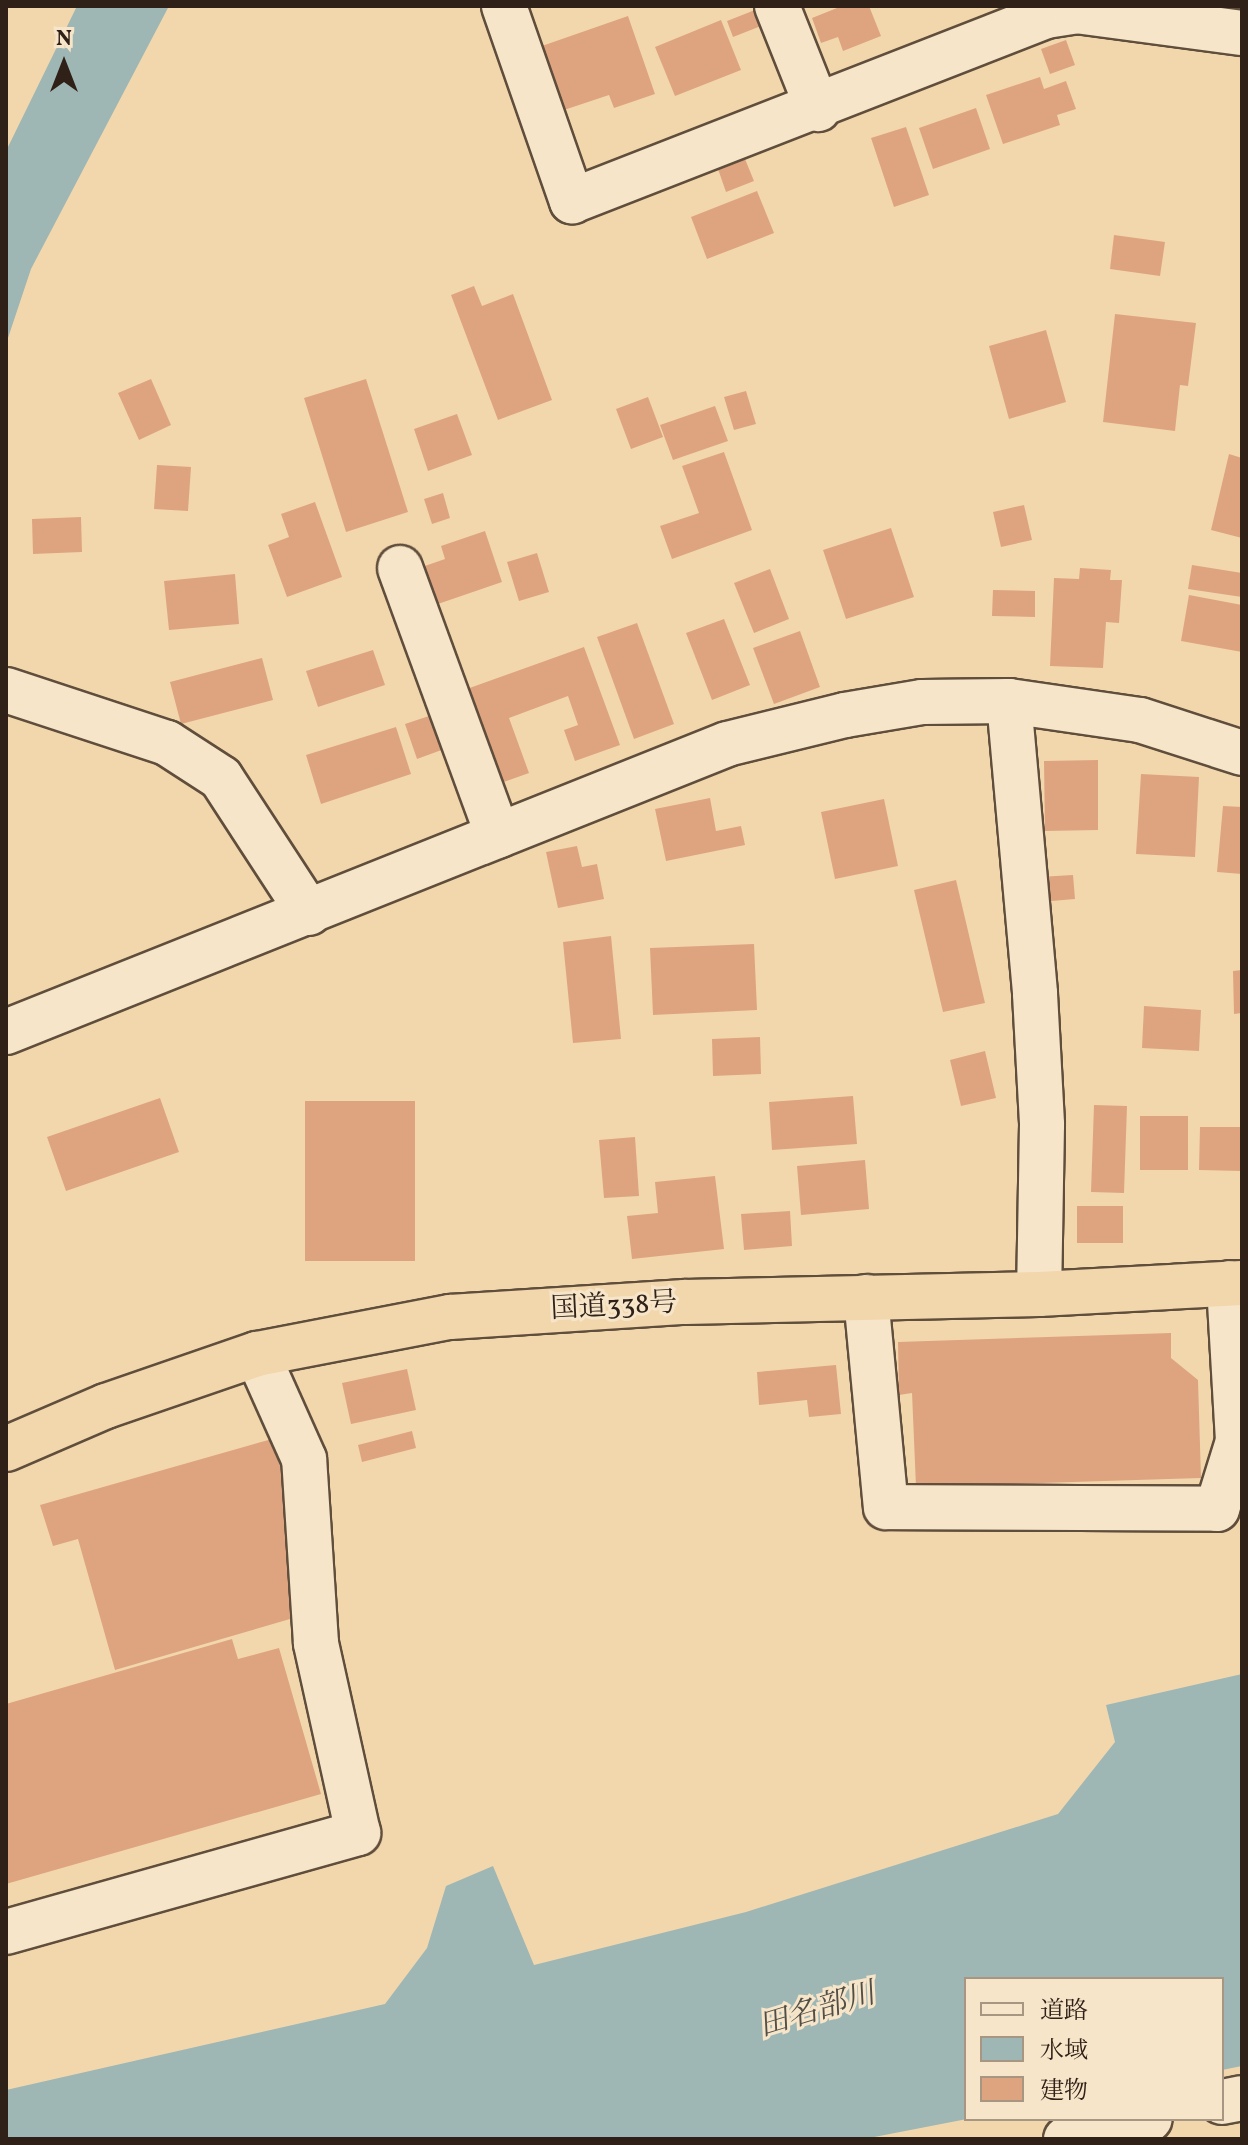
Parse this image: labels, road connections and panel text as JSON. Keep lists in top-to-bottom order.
{
  "streets": {
    "highway": ["国道338号"]
  },
  "water": ["田名部川"],
  "legend": ["道路", "水域", "建物"],
  "north": "top"
}
